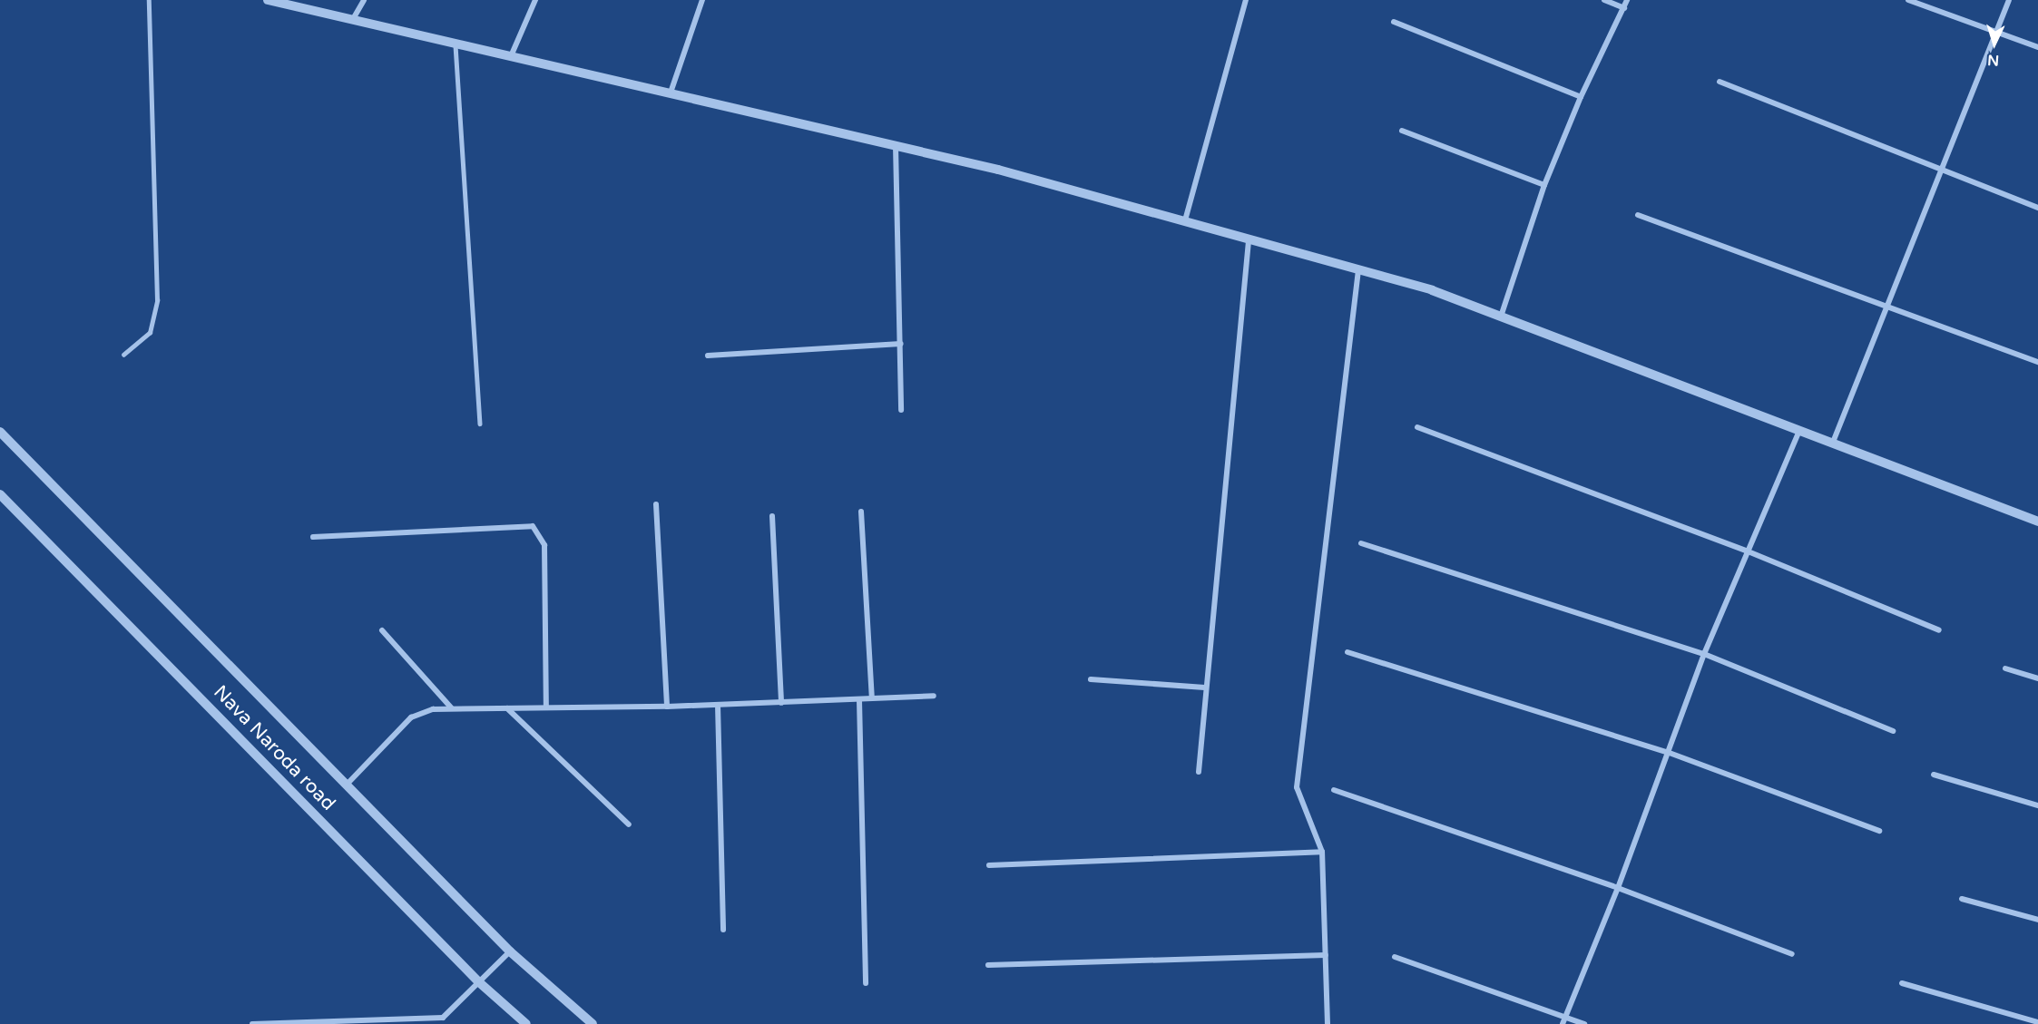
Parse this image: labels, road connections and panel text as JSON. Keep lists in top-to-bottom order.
{
  "streets": {
    "street": ["Nava Naroda road"]
  },
  "north": "bottom"
}
